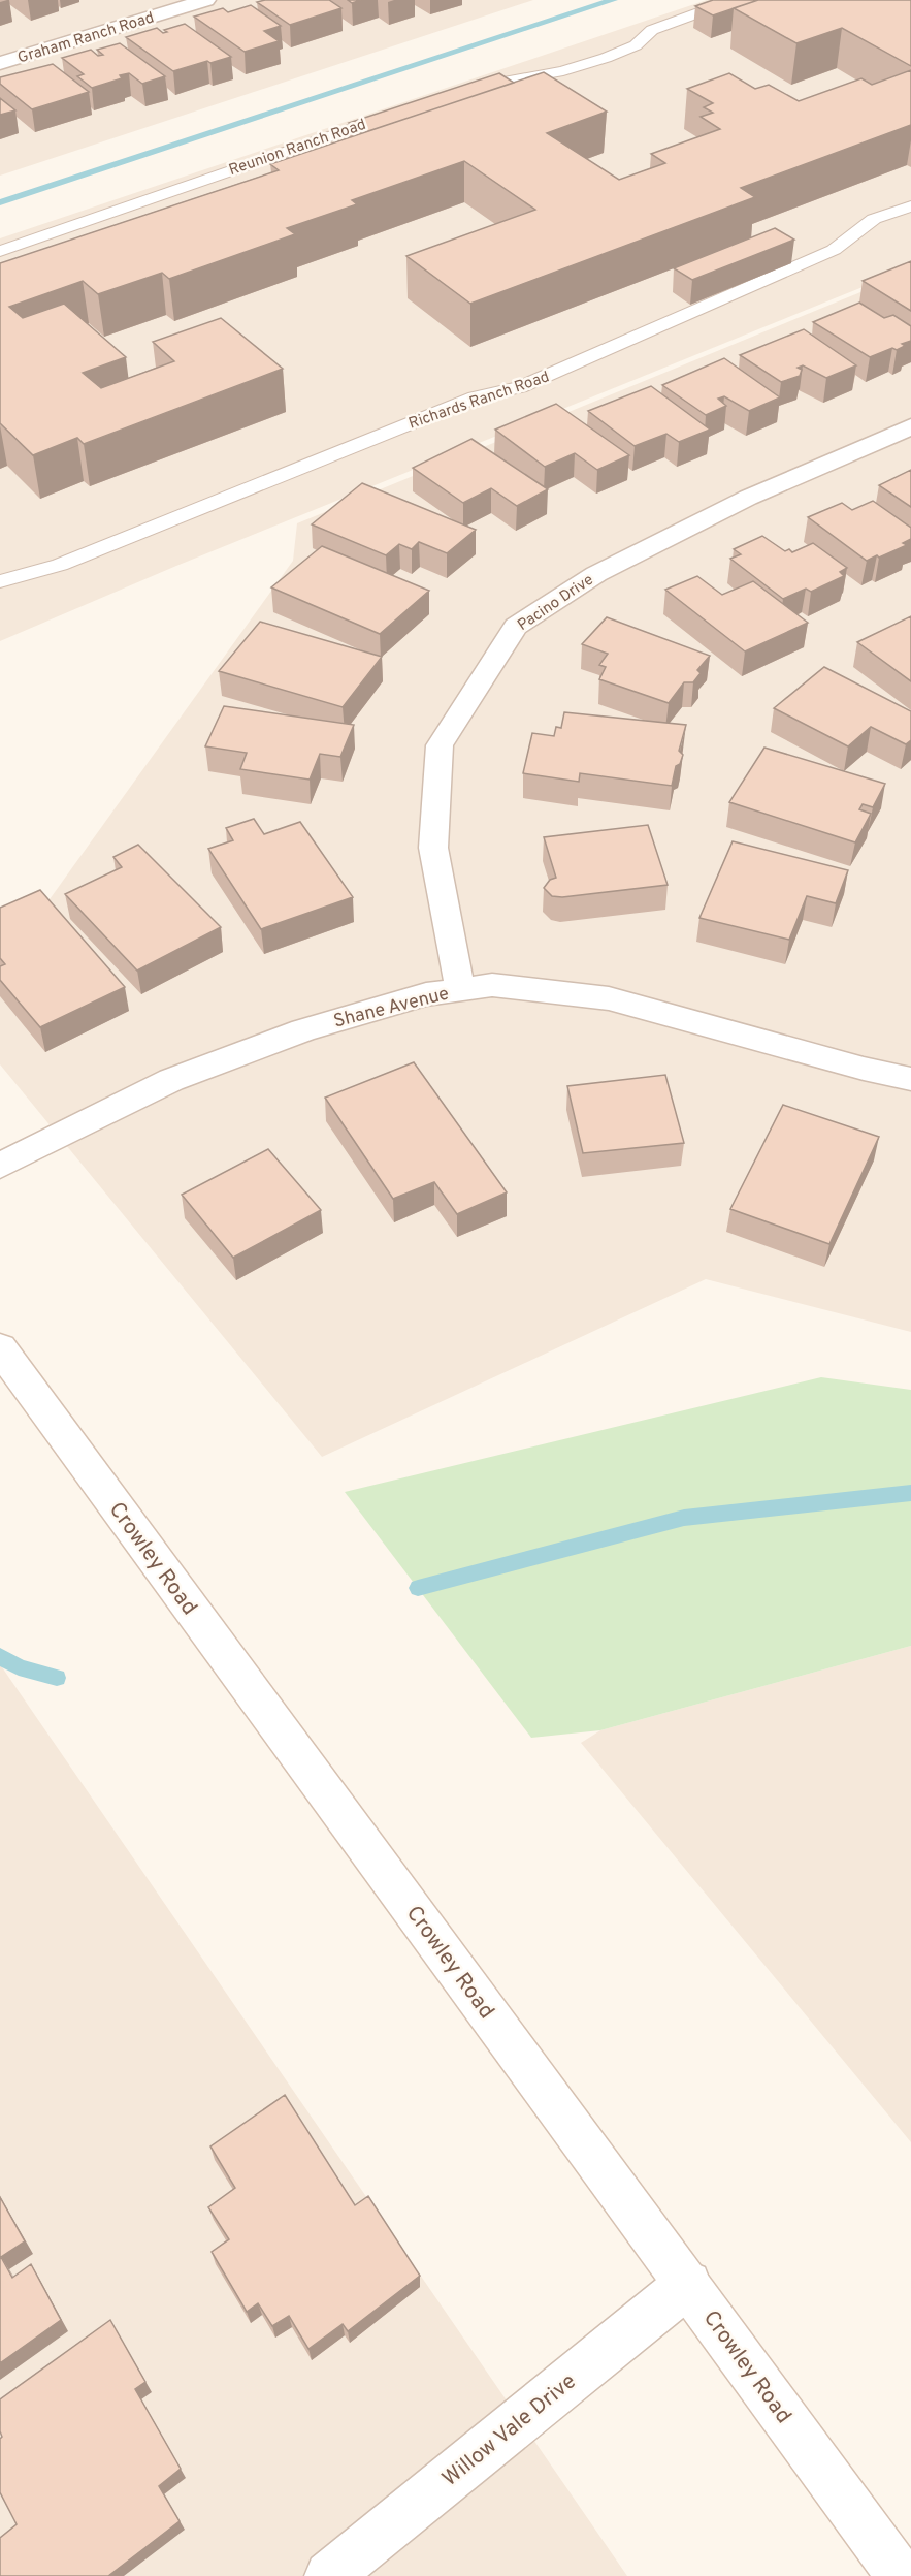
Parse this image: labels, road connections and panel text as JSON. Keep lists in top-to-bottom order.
{
  "streets": {
    "street": [
      "Graham Ranch Road",
      "Pacino Drive",
      "Shane Avenue",
      "Crowley Road",
      "Willow Vale Drive"
    ],
    "lane": ["Reunion Ranch Road", "Richards Ranch Road"]
  },
  "crossings": [
    ["Pacino Drive", "Shane Avenue"],
    ["Crowley Road", "Willow Vale Drive"]
  ]
}
